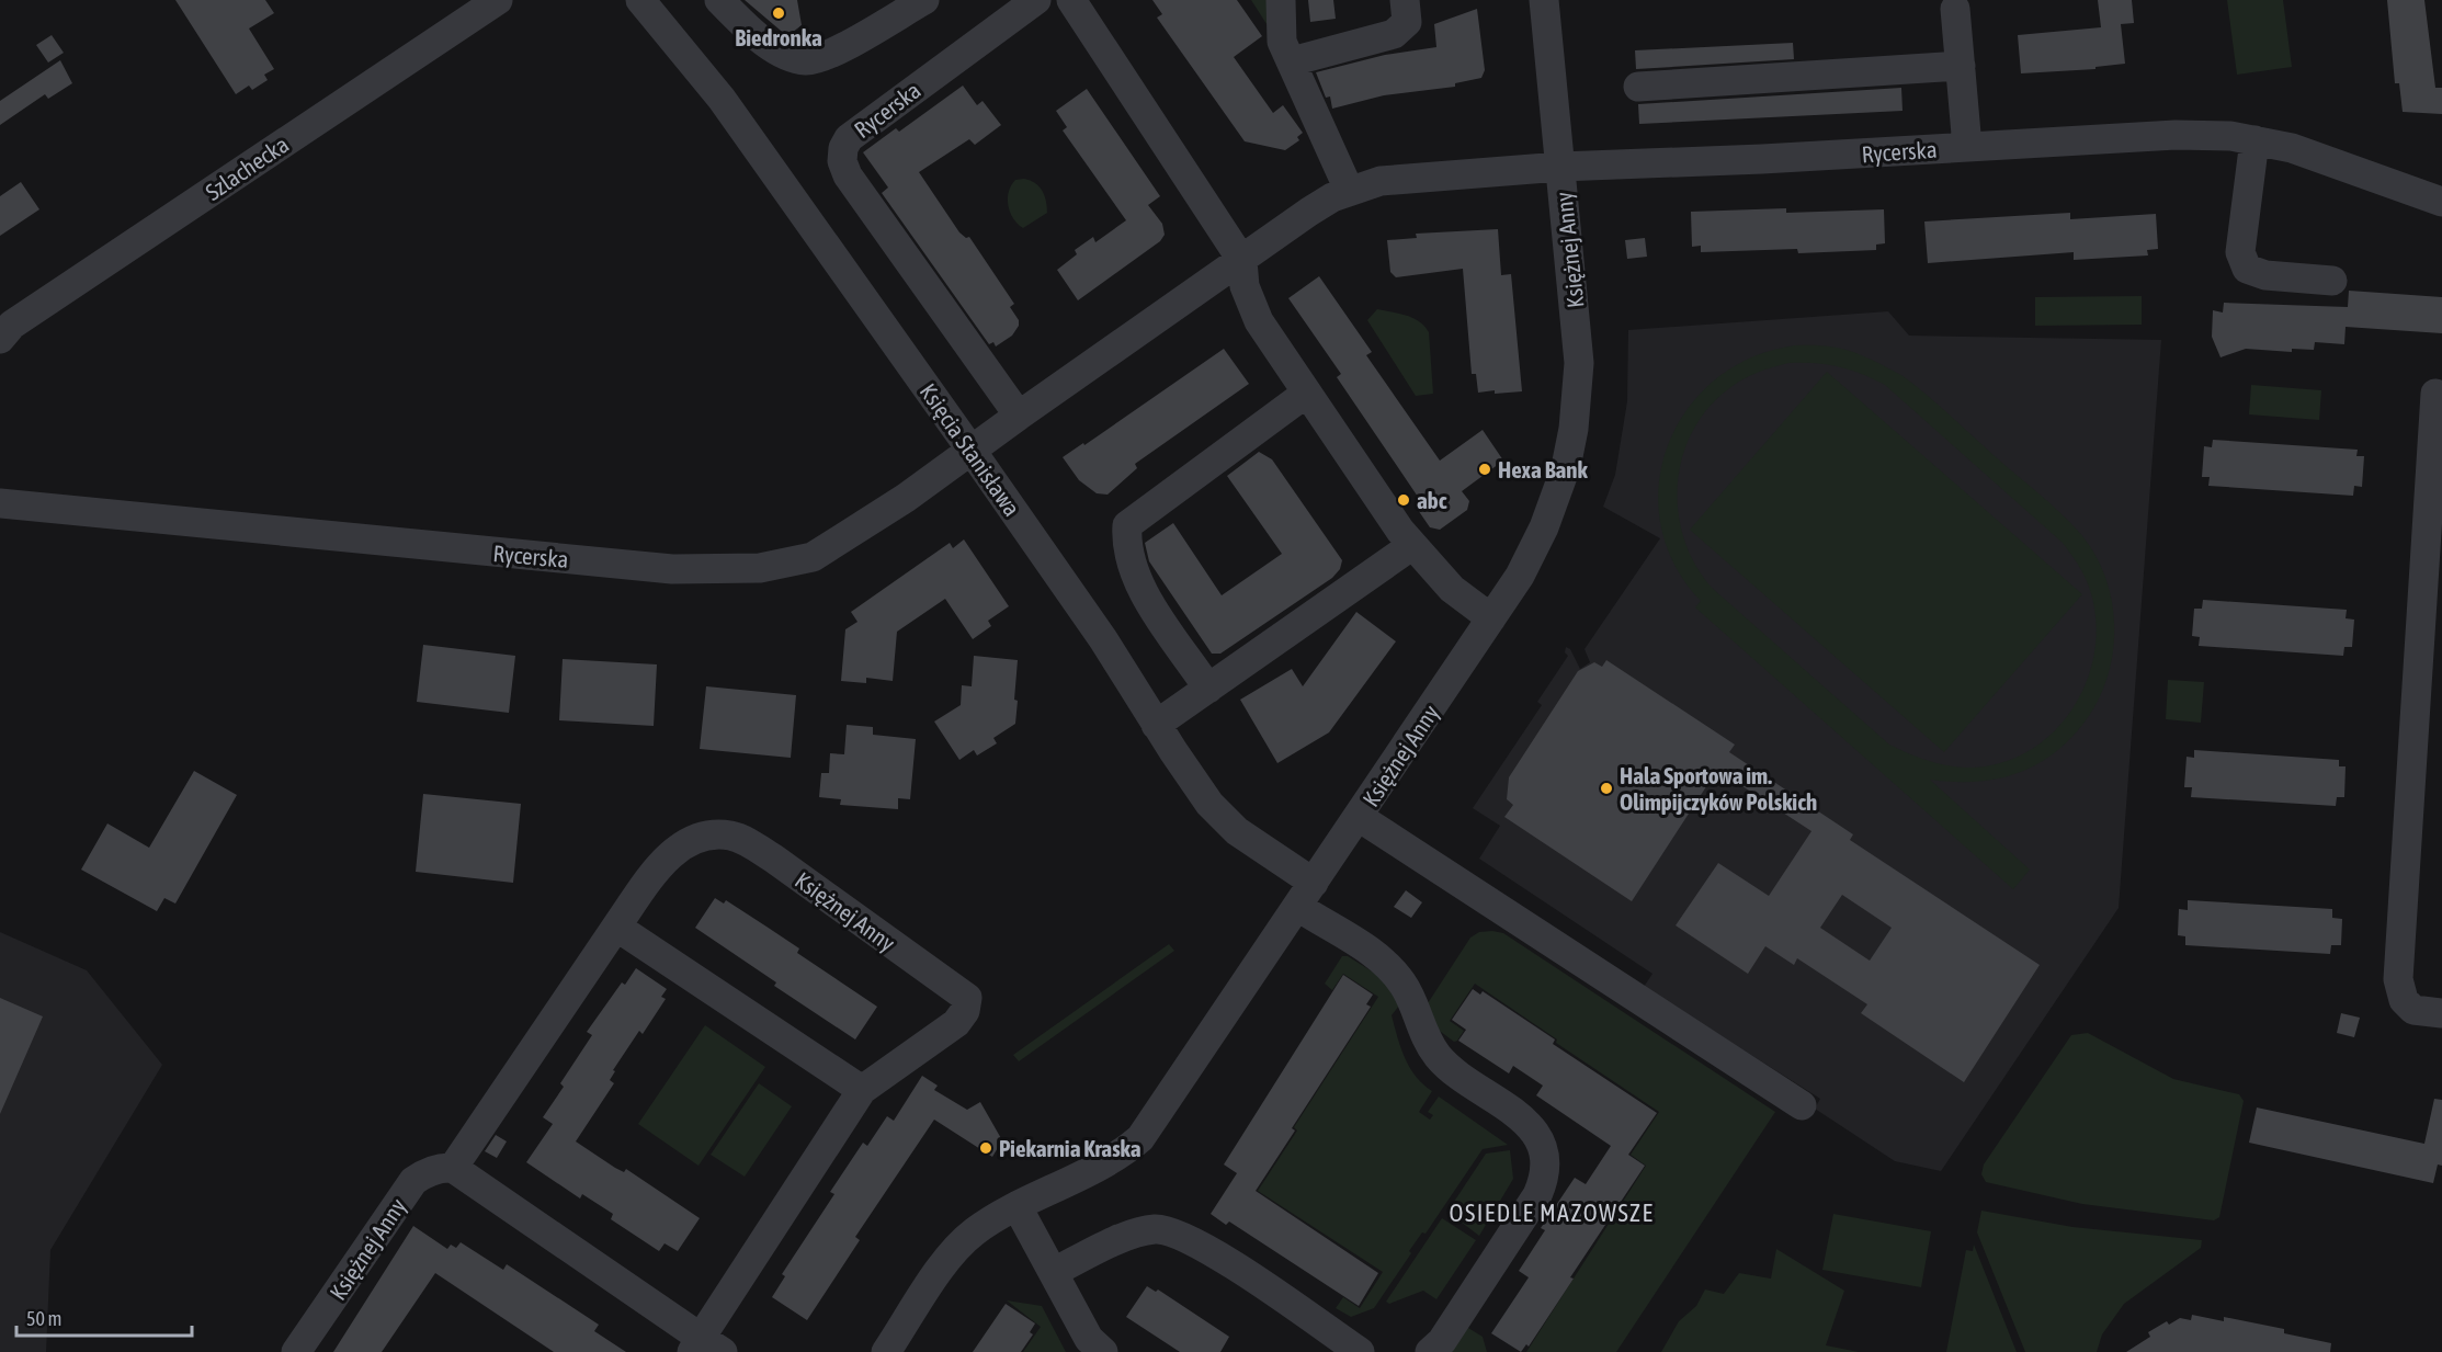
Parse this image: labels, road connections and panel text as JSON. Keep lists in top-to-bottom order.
{
  "streets": {
    "street": [
      "Rycerska",
      "Szlachecka",
      "Księżnej Anny",
      "Księcia Stanisława"
    ]
  },
  "crossings": [
    ["Rycerska", "Księżnej Anny"],
    ["Rycerska", "Księcia Stanisława"],
    ["Księżnej Anny", "Księcia Stanisława"]
  ],
  "districts": ["OSIEDLE MAZOWSZE"],
  "places": [
    "Biedronka",
    "Hexa Bank",
    "abc",
    "Hala Sportowa im. Olimpijczyków Polskich",
    "Piekarnia Kraska"
  ],
  "scale_bar": "50 m"
}
